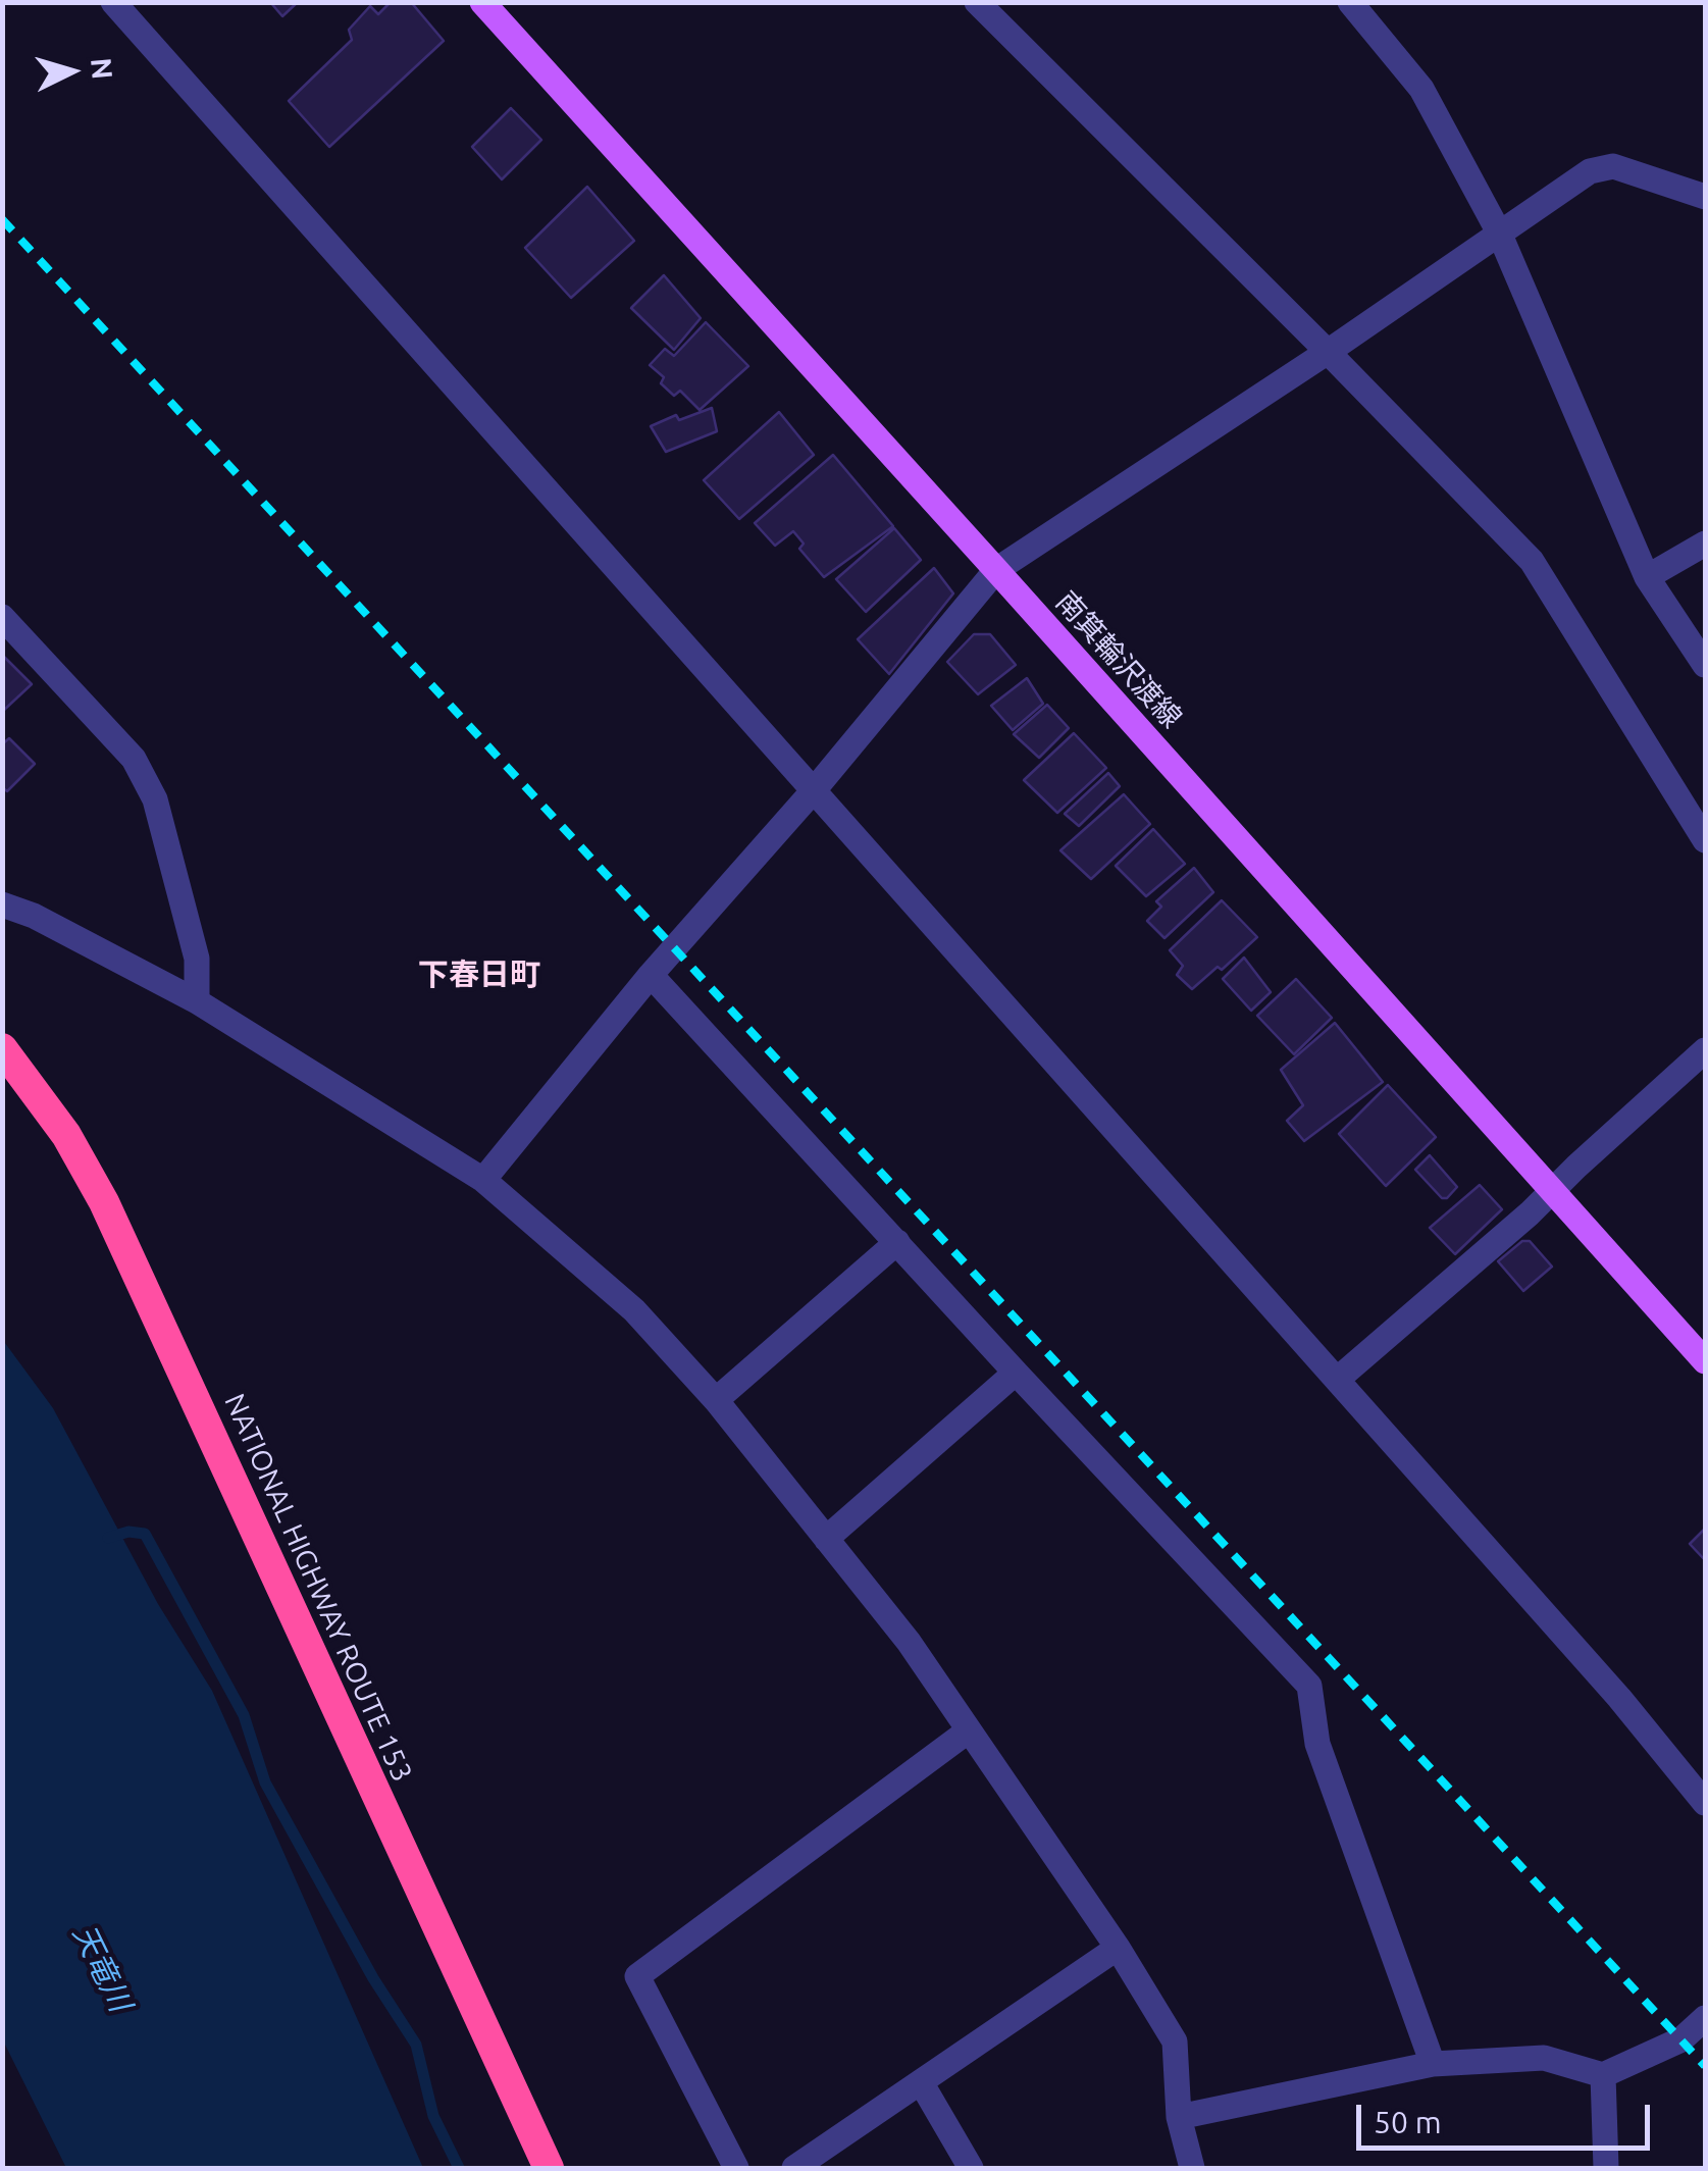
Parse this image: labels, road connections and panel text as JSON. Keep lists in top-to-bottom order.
{
  "streets": {
    "highway": ["NATIONAL HIGHWAY ROUTE 153"],
    "main road": ["南箕輪沢渡線"]
  },
  "districts": ["下春日町"],
  "water": ["天竜川"],
  "scale_bar": "50 m",
  "north": "right"
}
